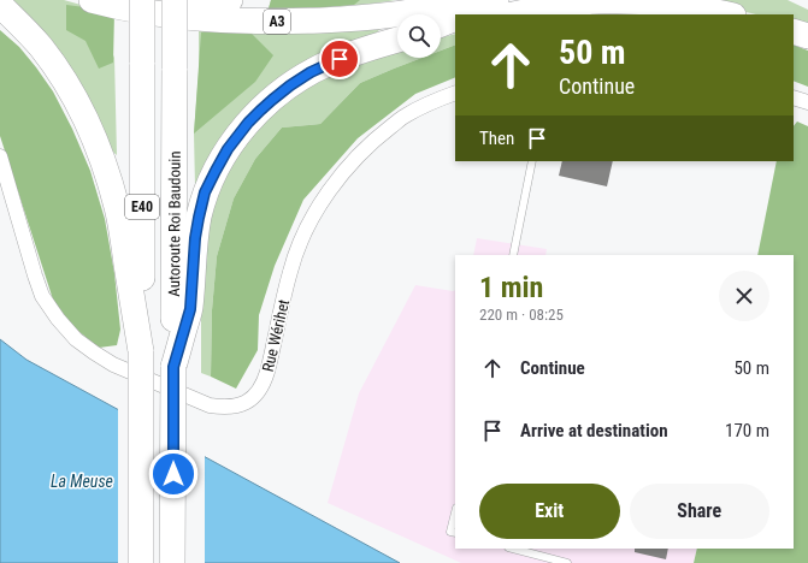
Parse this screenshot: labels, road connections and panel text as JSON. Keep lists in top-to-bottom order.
{
  "streets": {
    "highway": ["A3", "E40", "Autoroute Roi Baudouin"],
    "street": ["Rue Wérihet"]
  },
  "water": ["La Meuse"],
  "page": {
    "turn": ["50 m", "Continue"],
    "then": "Then",
    "heading": ["1 min", "220 m · 08:25"],
    "list": [
      {
        "name": "Continue",
        "value": "50 m"
      },
      {
        "name": "Arrive at destination",
        "value": "170 m"
      }
    ],
    "buttons": ["Exit", "Share"]
  }
}
